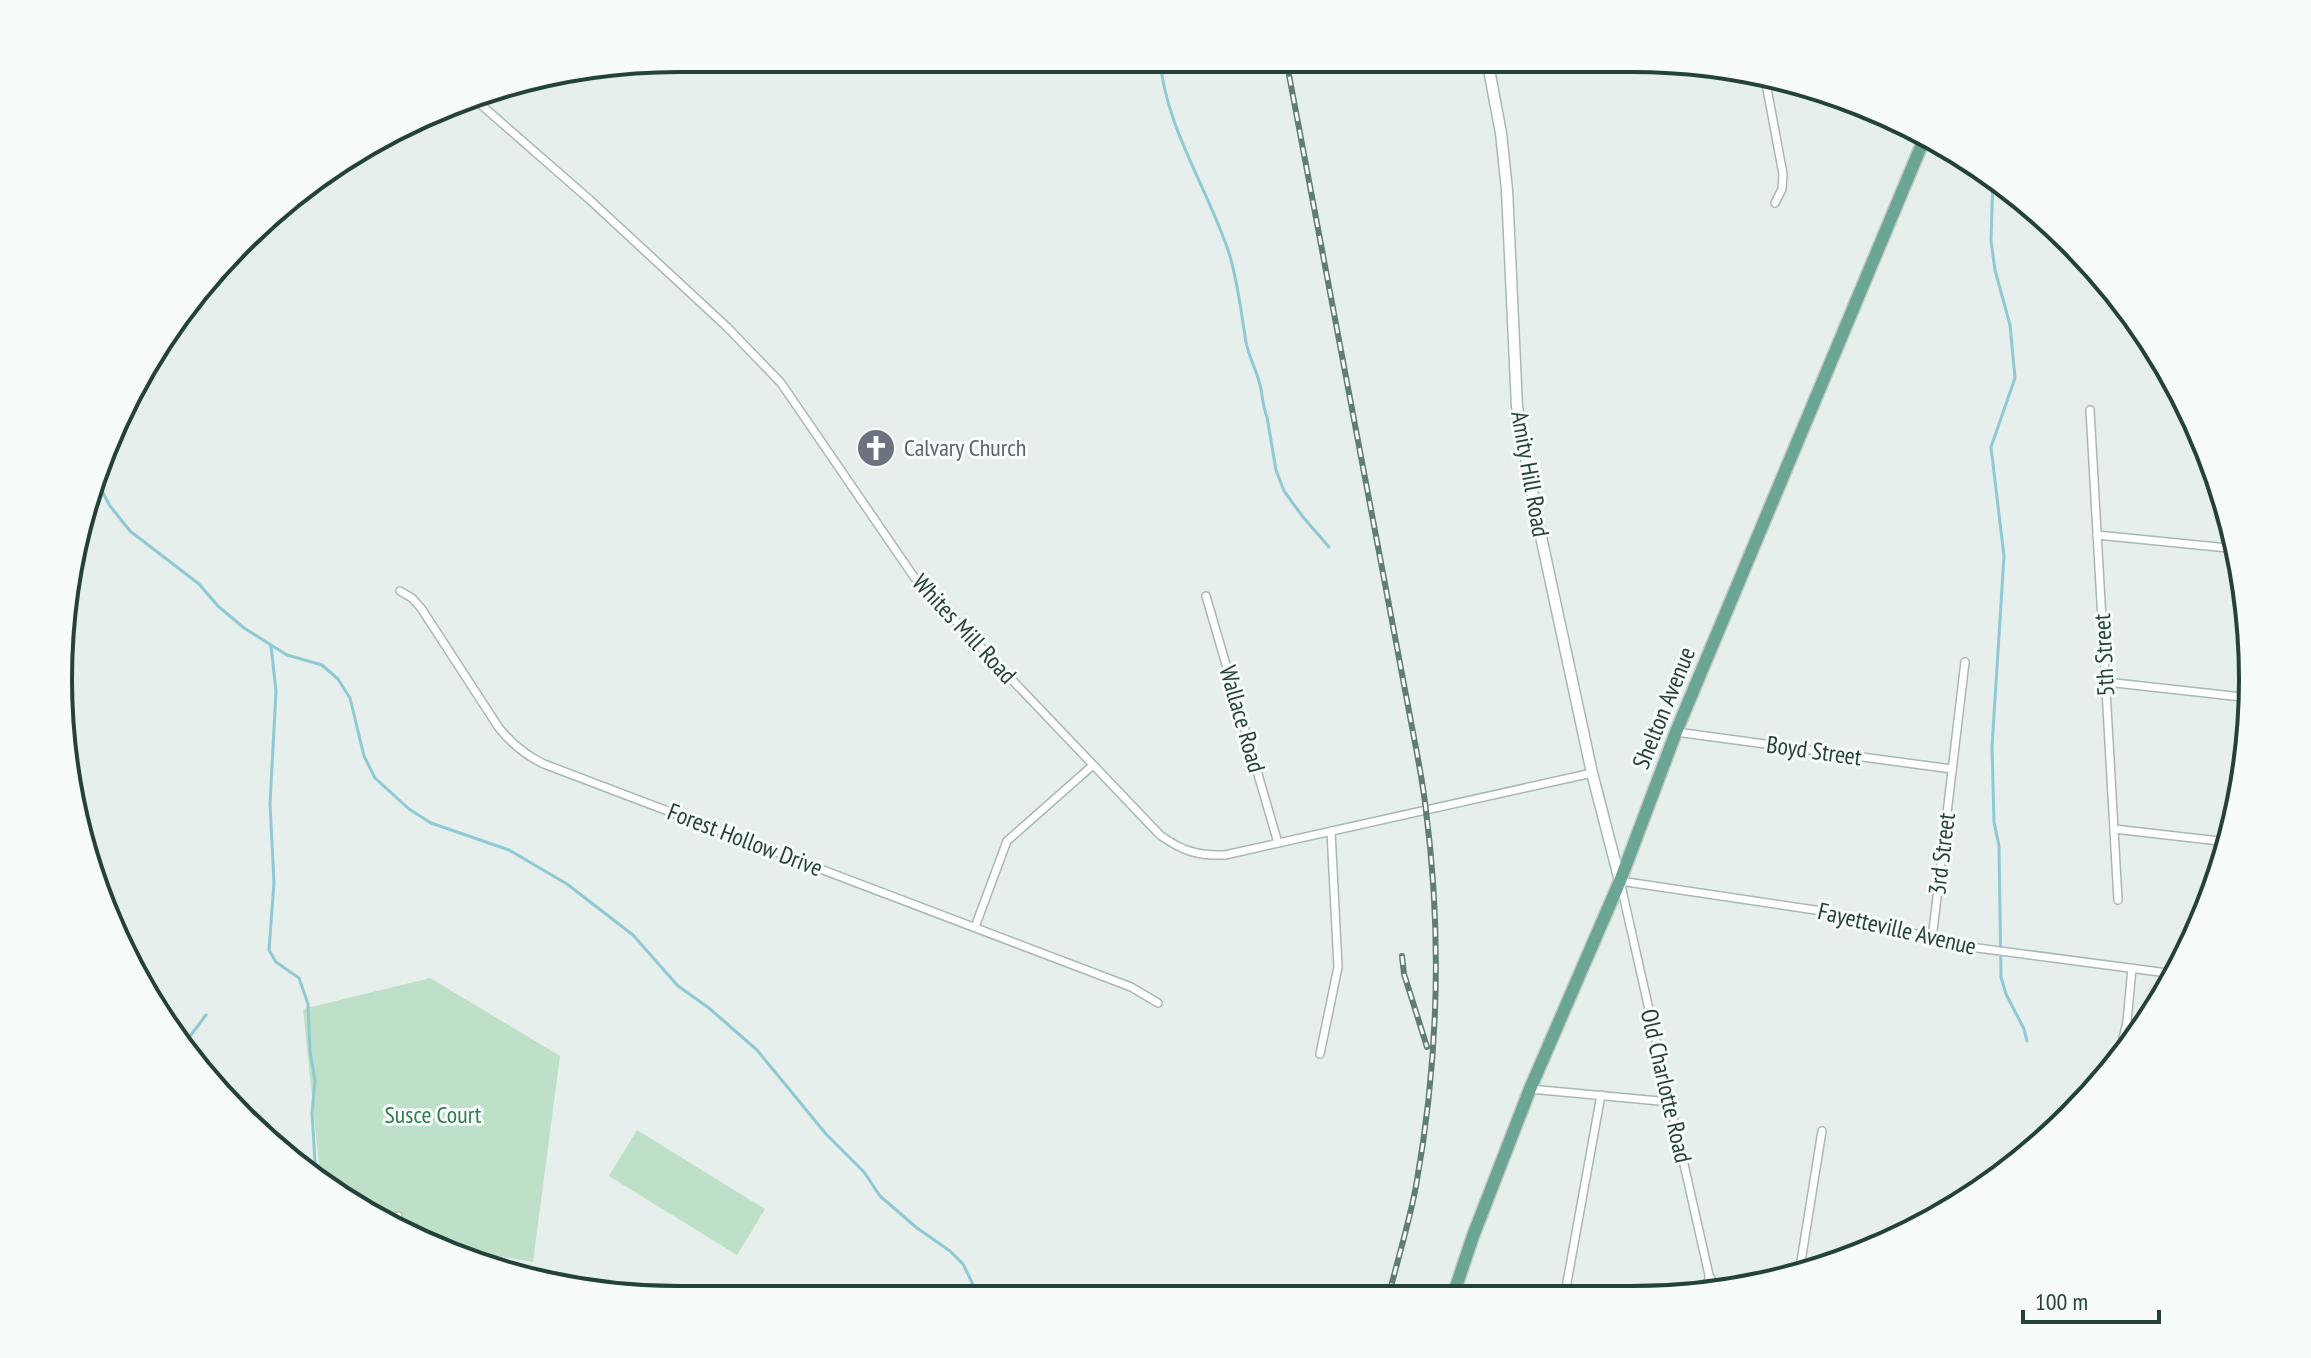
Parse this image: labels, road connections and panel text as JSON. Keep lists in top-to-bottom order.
{
  "streets": {
    "main road": ["Shelton Avenue"],
    "street": [
      "Amity Hill Road",
      "Whites Mill Road",
      "5th Street",
      "Wallace Road",
      "Boyd Street",
      "Forest Hollow Drive",
      "3rd Street",
      "Fayetteville Avenue",
      "Old Charlotte Road"
    ]
  },
  "crossings": [
    ["Amity Hill Road", "Whites Mill Road"],
    ["Amity Hill Road", "Shelton Avenue"],
    ["Amity Hill Road", "Fayetteville Avenue"],
    ["Amity Hill Road", "Old Charlotte Road"],
    ["Whites Mill Road", "Wallace Road"],
    ["Shelton Avenue", "Boyd Street"],
    ["Shelton Avenue", "Fayetteville Avenue"],
    ["Shelton Avenue", "Old Charlotte Road"],
    ["Boyd Street", "3rd Street"],
    ["3rd Street", "Fayetteville Avenue"],
    ["Fayetteville Avenue", "Old Charlotte Road"]
  ],
  "parks": ["Susce Court"],
  "places": {
    "church": ["Calvary Church"]
  },
  "scale_bar": "100 m"
}
